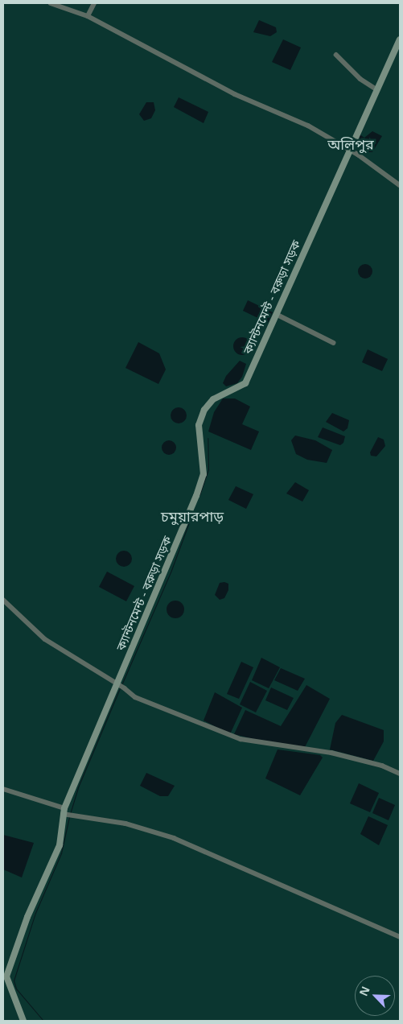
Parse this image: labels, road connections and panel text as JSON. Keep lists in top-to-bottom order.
{
  "streets": {
    "main road": ["ক্যান্টনমেন্ট - বরুড়া সড়ক"]
  },
  "districts": ["অলিপুর", "চমুয়ারপাড়"],
  "north": "top left"
}
